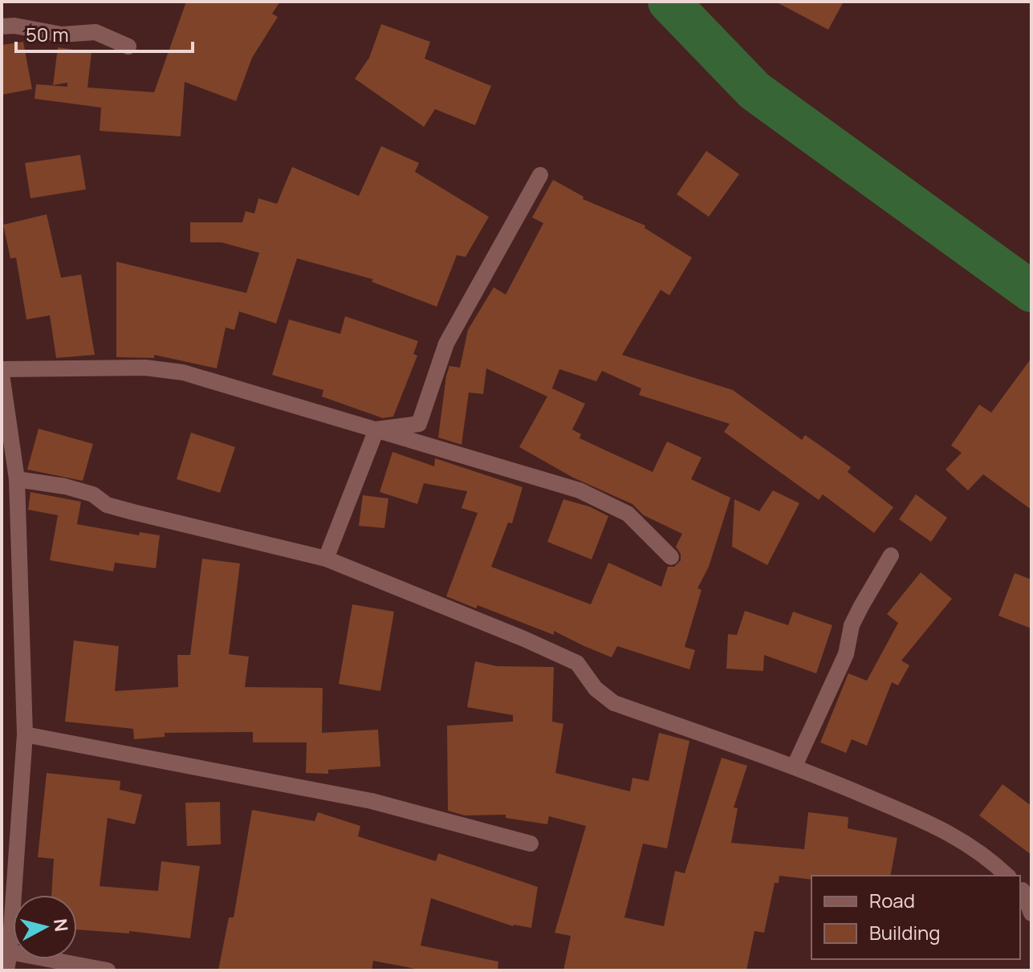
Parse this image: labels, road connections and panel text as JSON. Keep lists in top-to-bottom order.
{
  "legend": ["Road", "Building"],
  "scale_bar": "50 m",
  "north": "right"
}
